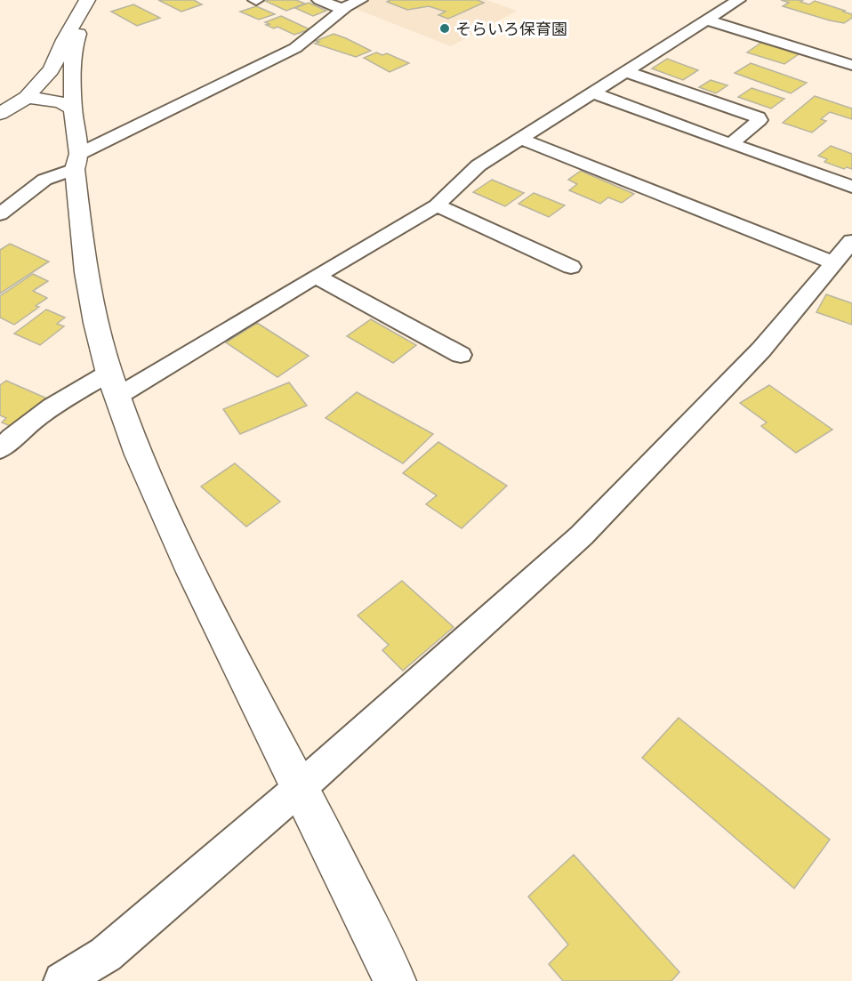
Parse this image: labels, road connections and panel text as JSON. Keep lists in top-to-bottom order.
{
  "places": ["そらいろ保育園"]
}
